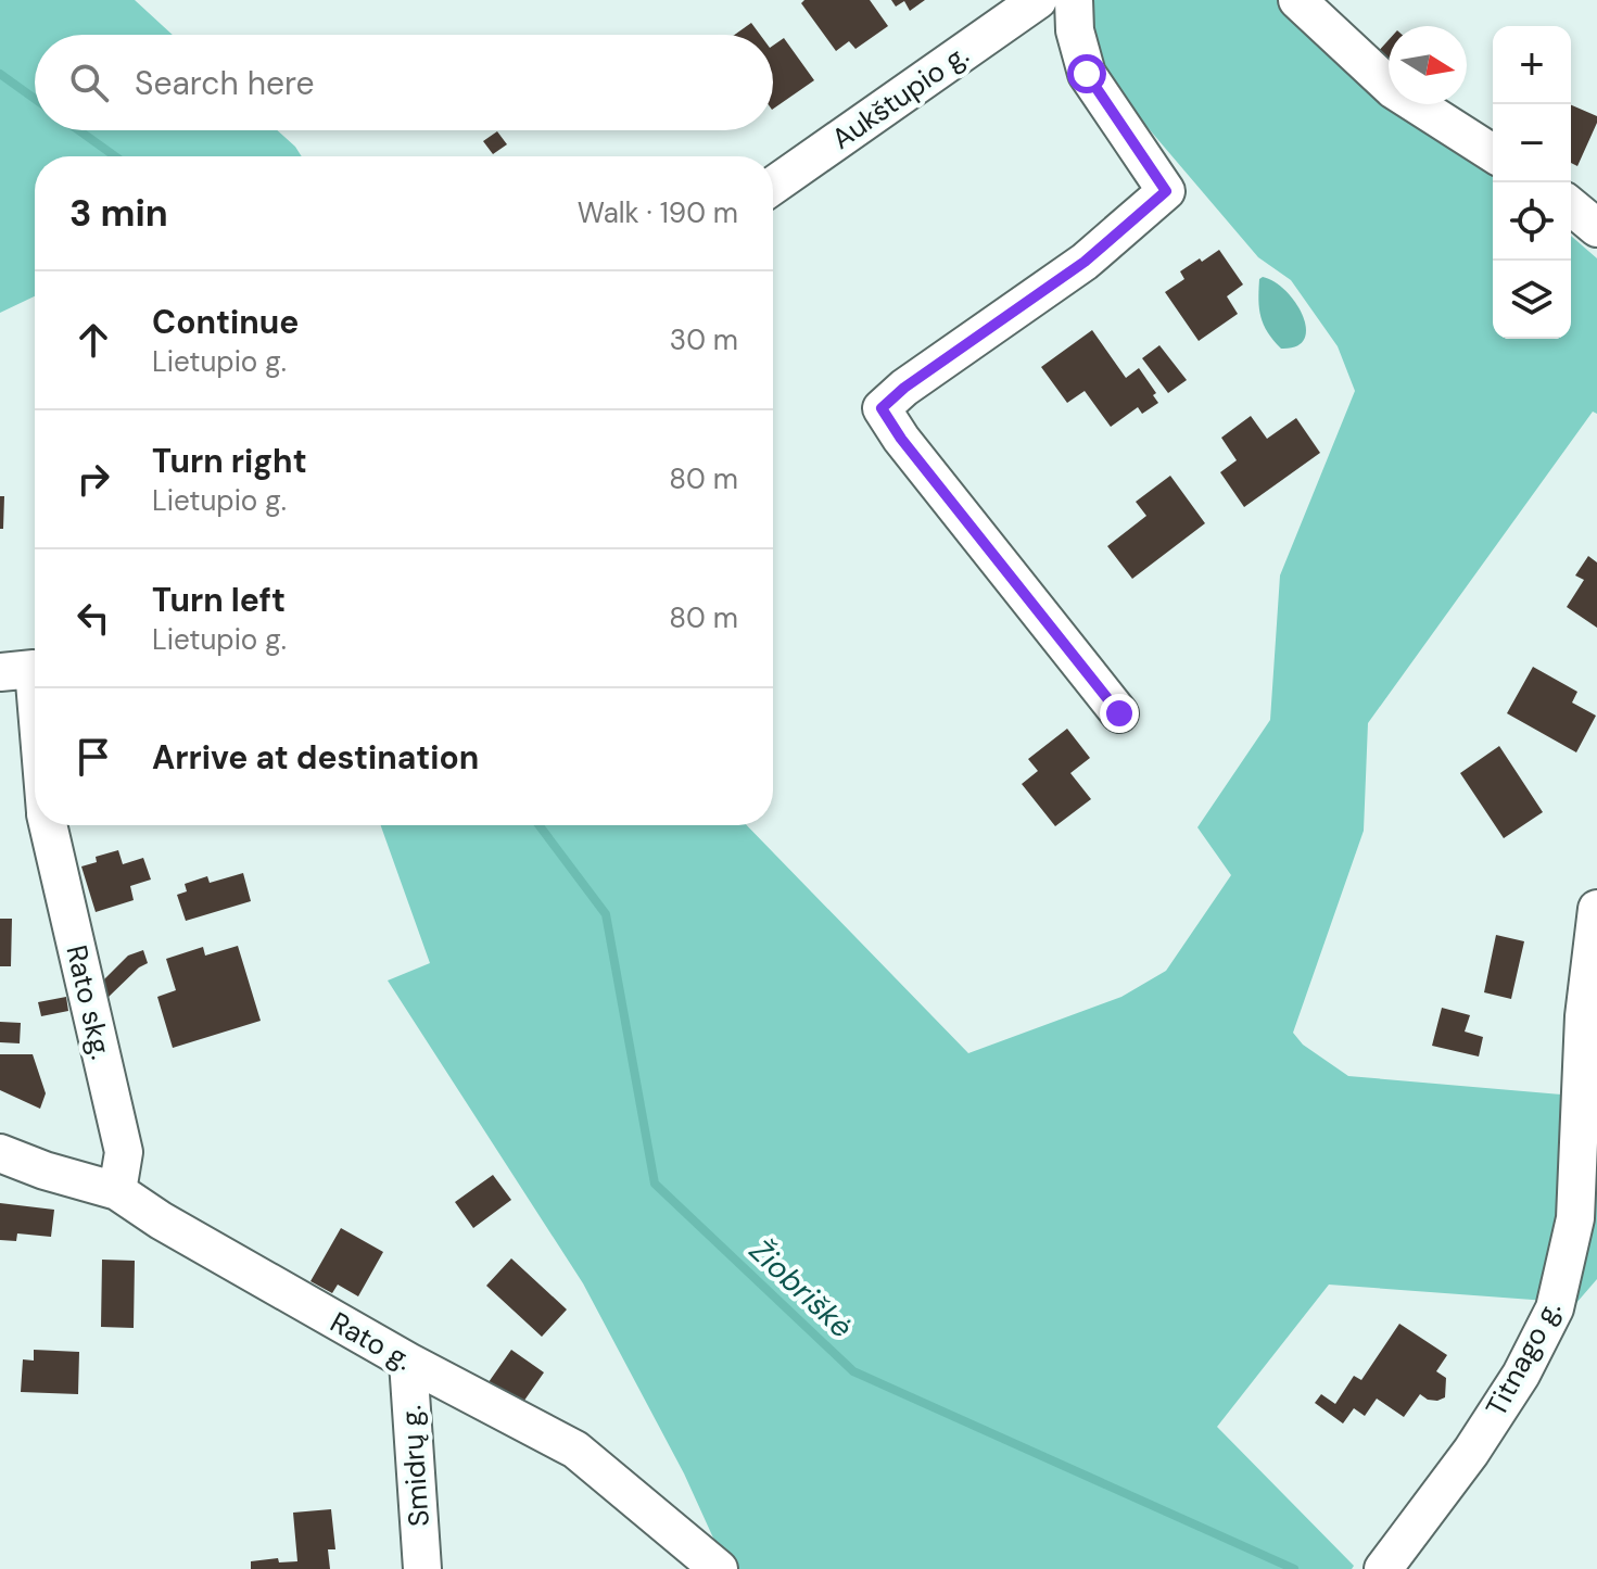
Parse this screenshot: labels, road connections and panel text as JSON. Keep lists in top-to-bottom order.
{
  "streets": {
    "street": [
      "Aukštupio g.",
      "Rato skg.",
      "Rato g.",
      "Titnago g.",
      "Smidrų g."
    ]
  },
  "crossings": [
    ["Rato skg.", "Rato g."],
    ["Rato g.", "Smidrų g."]
  ],
  "water": ["Žiobriškė"],
  "north": "right",
  "page": {
    "map_buttons": ["+", "−"],
    "search": "Search here",
    "heading": ["3 min", "Walk · 190 m"],
    "list": [
      ["Continue", "Lietupio g.", "30 m"],
      ["Turn right", "Lietupio g.", "80 m"],
      ["Turn left", "Lietupio g.", "80 m"],
      "Arrive at destination"
    ]
  }
}
